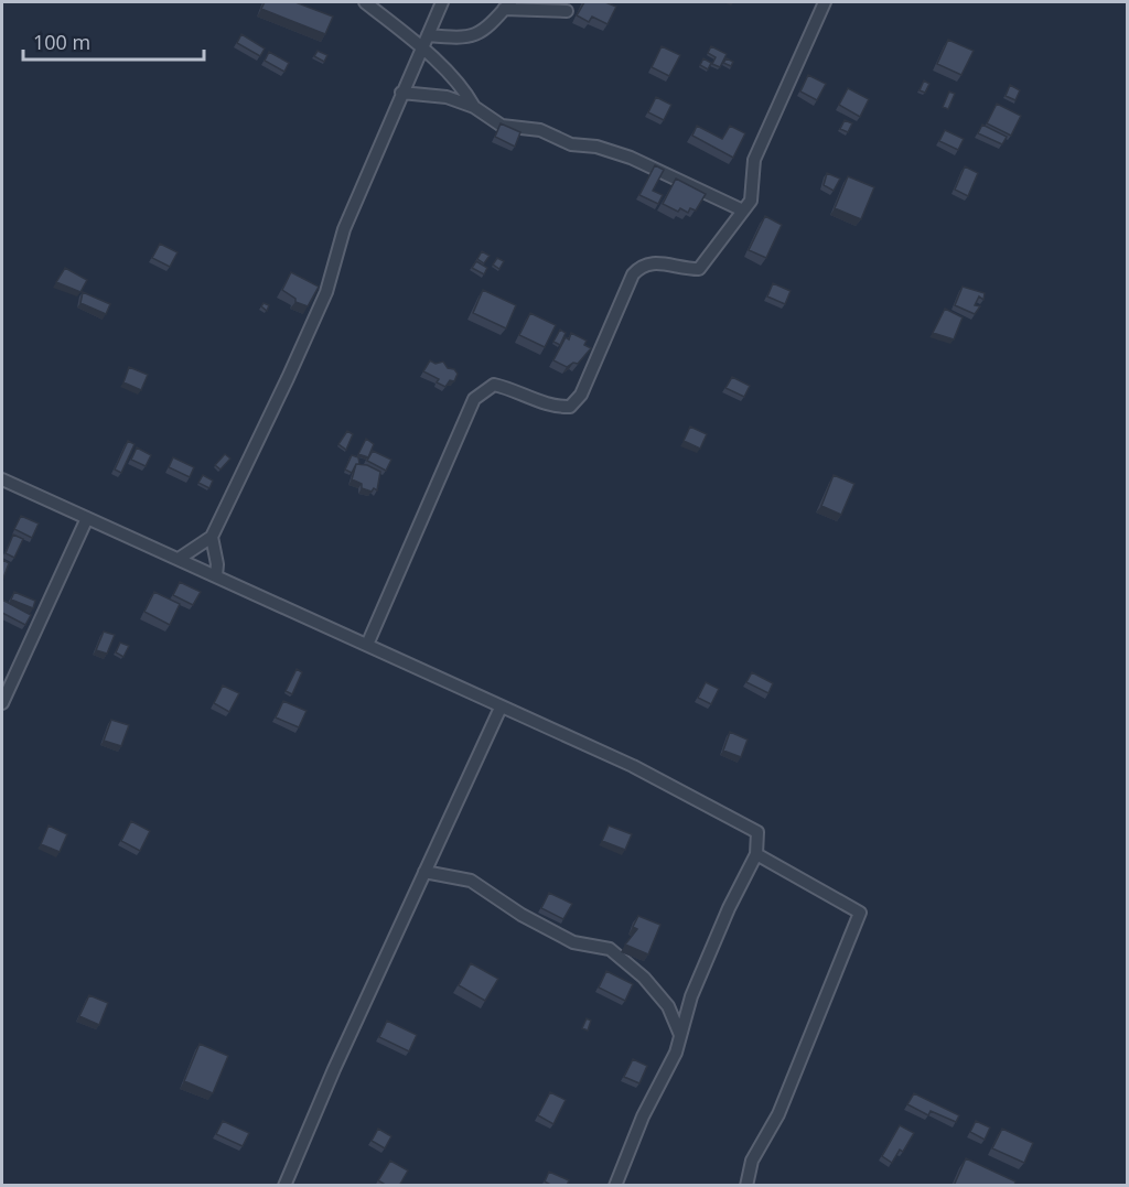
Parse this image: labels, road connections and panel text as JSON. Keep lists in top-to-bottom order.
{
  "scale_bar": "100 m"
}
